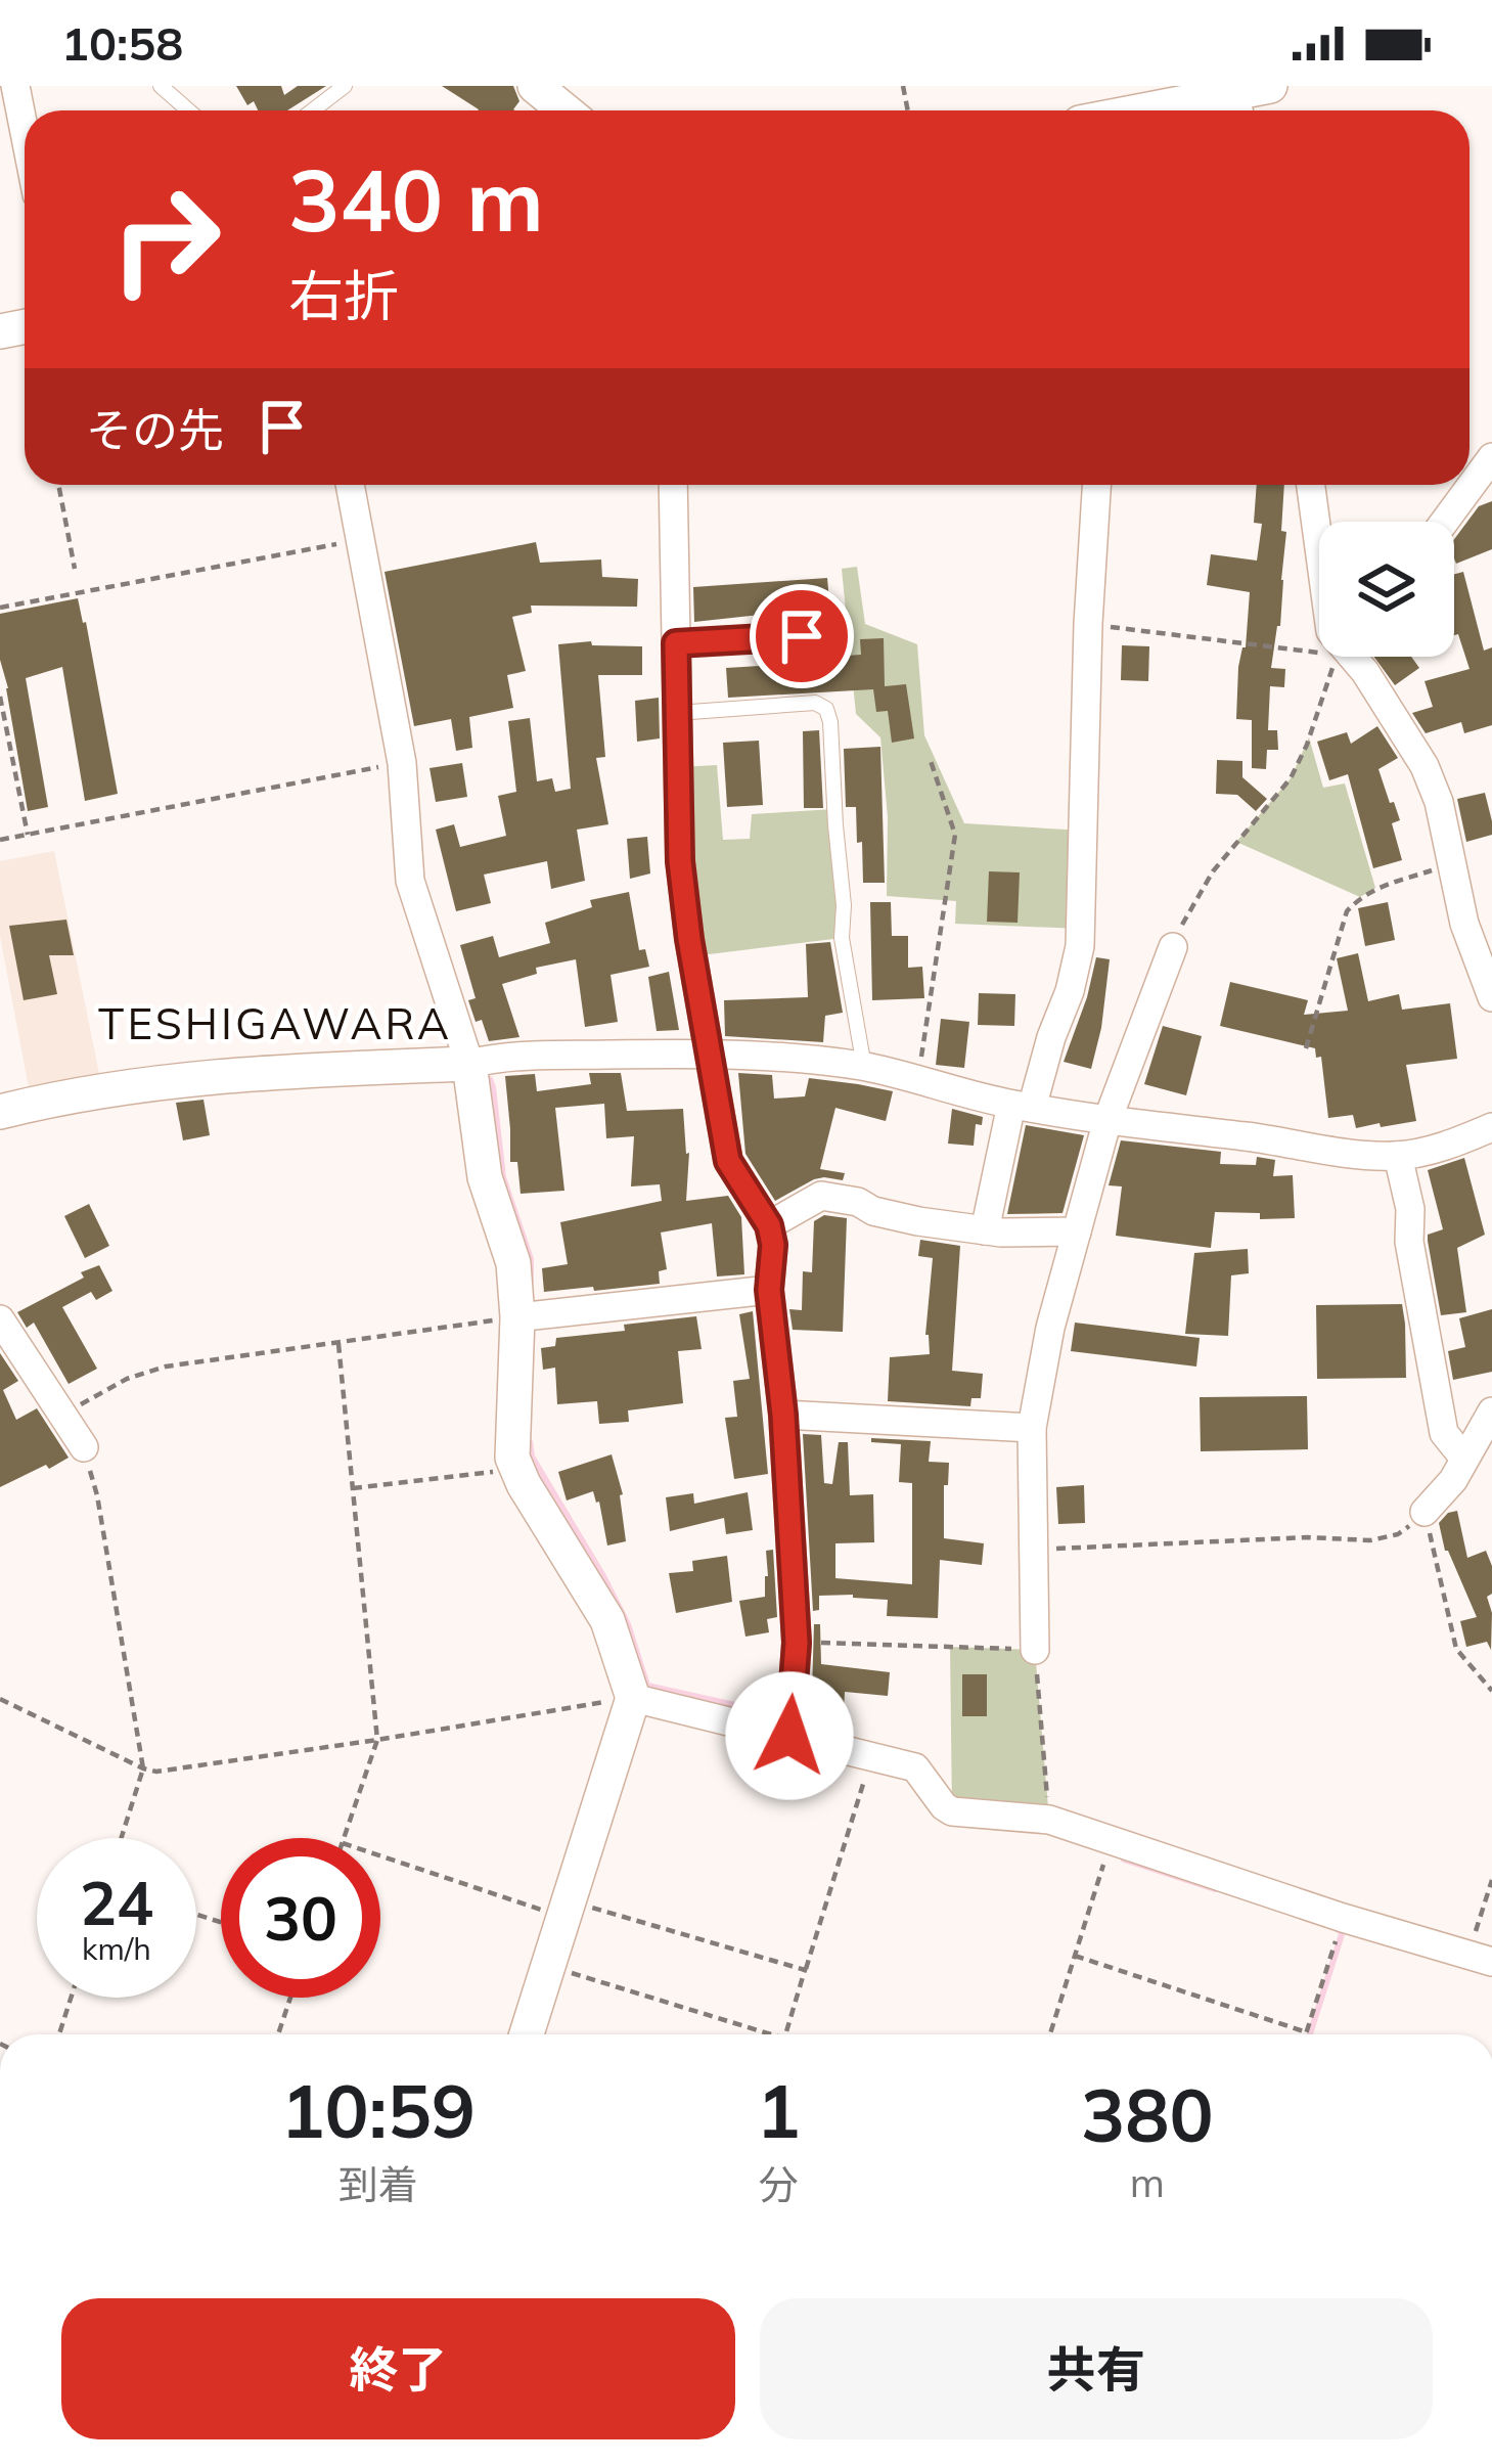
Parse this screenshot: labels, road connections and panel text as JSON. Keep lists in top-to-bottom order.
{
  "districts": ["TESHIGAWARA"],
  "page": {
    "status": "10:58",
    "turn": ["340 m", "右折"],
    "then": "その先",
    "speed": "24 km/h",
    "limit": "30",
    "eta": [
      "10:59",
      "到着",
      "1",
      "分",
      "380",
      "m"
    ],
    "buttons": ["終了", "共有"]
  }
}
